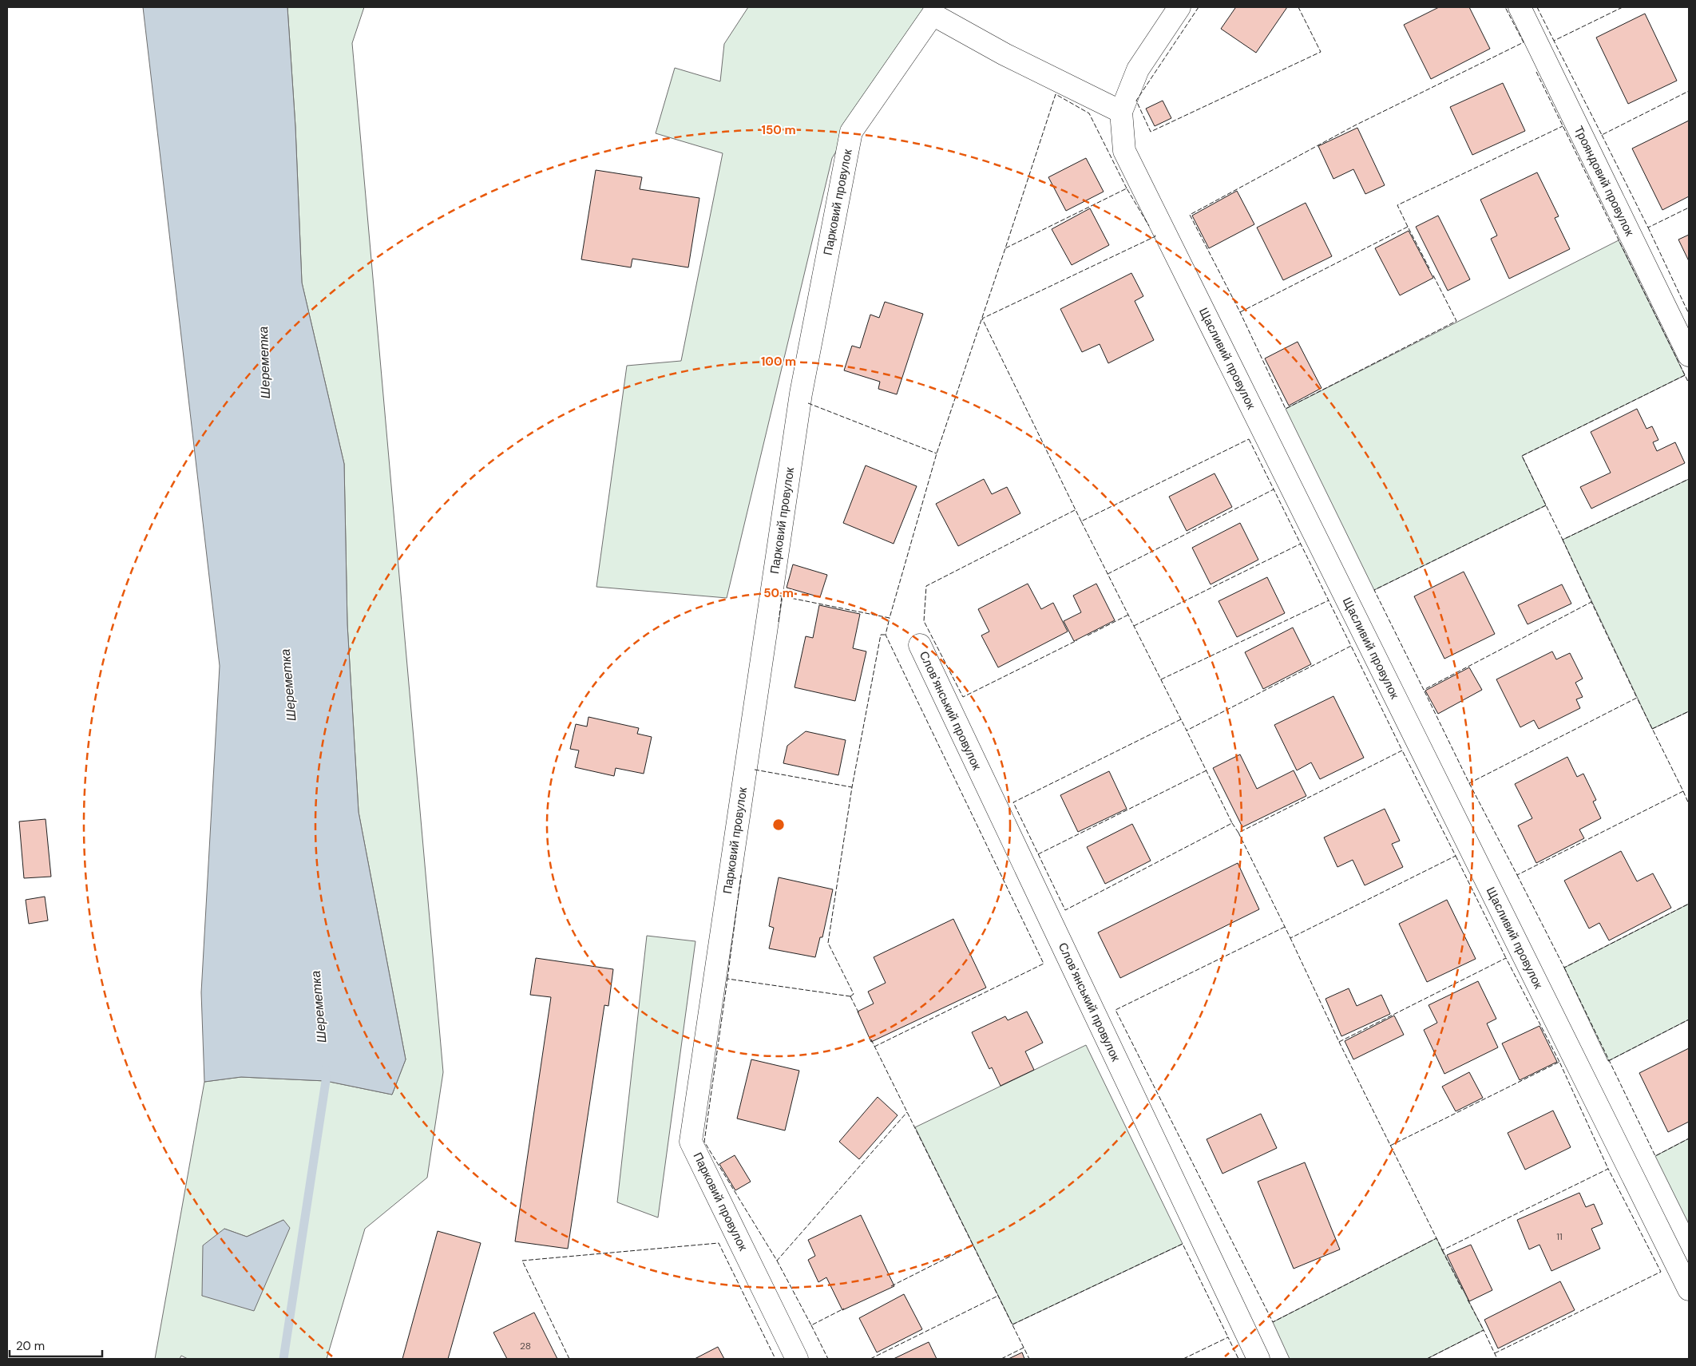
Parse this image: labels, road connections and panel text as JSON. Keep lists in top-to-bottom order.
{
  "streets": {
    "street": [
      "Трояндовий провулок",
      "Парковий провулок",
      "Щасливий провулок",
      "Словʼянський провулок"
    ]
  },
  "crossings": [
    ["Парковий провулок", "Щасливий провулок"]
  ],
  "water": ["Шереметка"],
  "house_numbers": ["11", "28"],
  "scale_bar": "20 m",
  "rings": ["150 m", "100 m", "50 m"]
}
